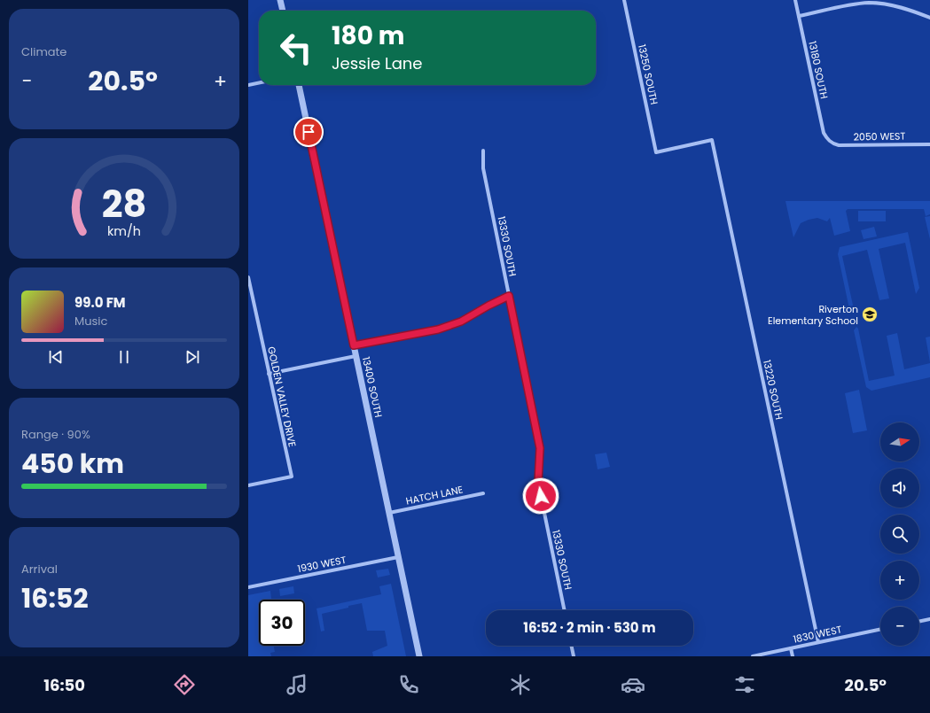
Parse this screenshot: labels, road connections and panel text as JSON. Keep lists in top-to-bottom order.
{
  "streets": {
    "street": [
      "13180 SOUTH",
      "13250 SOUTH",
      "2050 WEST",
      "13330 SOUTH",
      "13400 SOUTH",
      "13220 SOUTH",
      "GOLDEN VALLEY DRIVE",
      "HATCH LANE",
      "1930 WEST",
      "1830 WEST"
    ]
  },
  "crossings": [
    ["13180 SOUTH", "2050 WEST"],
    ["13250 SOUTH", "13220 SOUTH"],
    ["13400 SOUTH", "HATCH LANE"],
    ["13400 SOUTH", "1930 WEST"],
    ["13220 SOUTH", "1830 WEST"]
  ],
  "places": {
    "school or university": ["Riverton Elementary School"]
  },
  "north": "right",
  "page": {
    "tile": [
      "Climate",
      ["Range · 90%", "450 km"],
      ["Arrival", "16:52"]
    ],
    "turn": ["180 m", "Jessie Lane"],
    "heat": ["−", "20.5°", "+"],
    "song": ["99.0 FM", "Music"],
    "map_buttons": ["+", "−"],
    "limit": "30",
    "trip": "16:52 · 2 min · 530 m",
    "tabs": ["16:50", "20.5°"],
    "gauge": ["28", "km/h"]
  }
}
